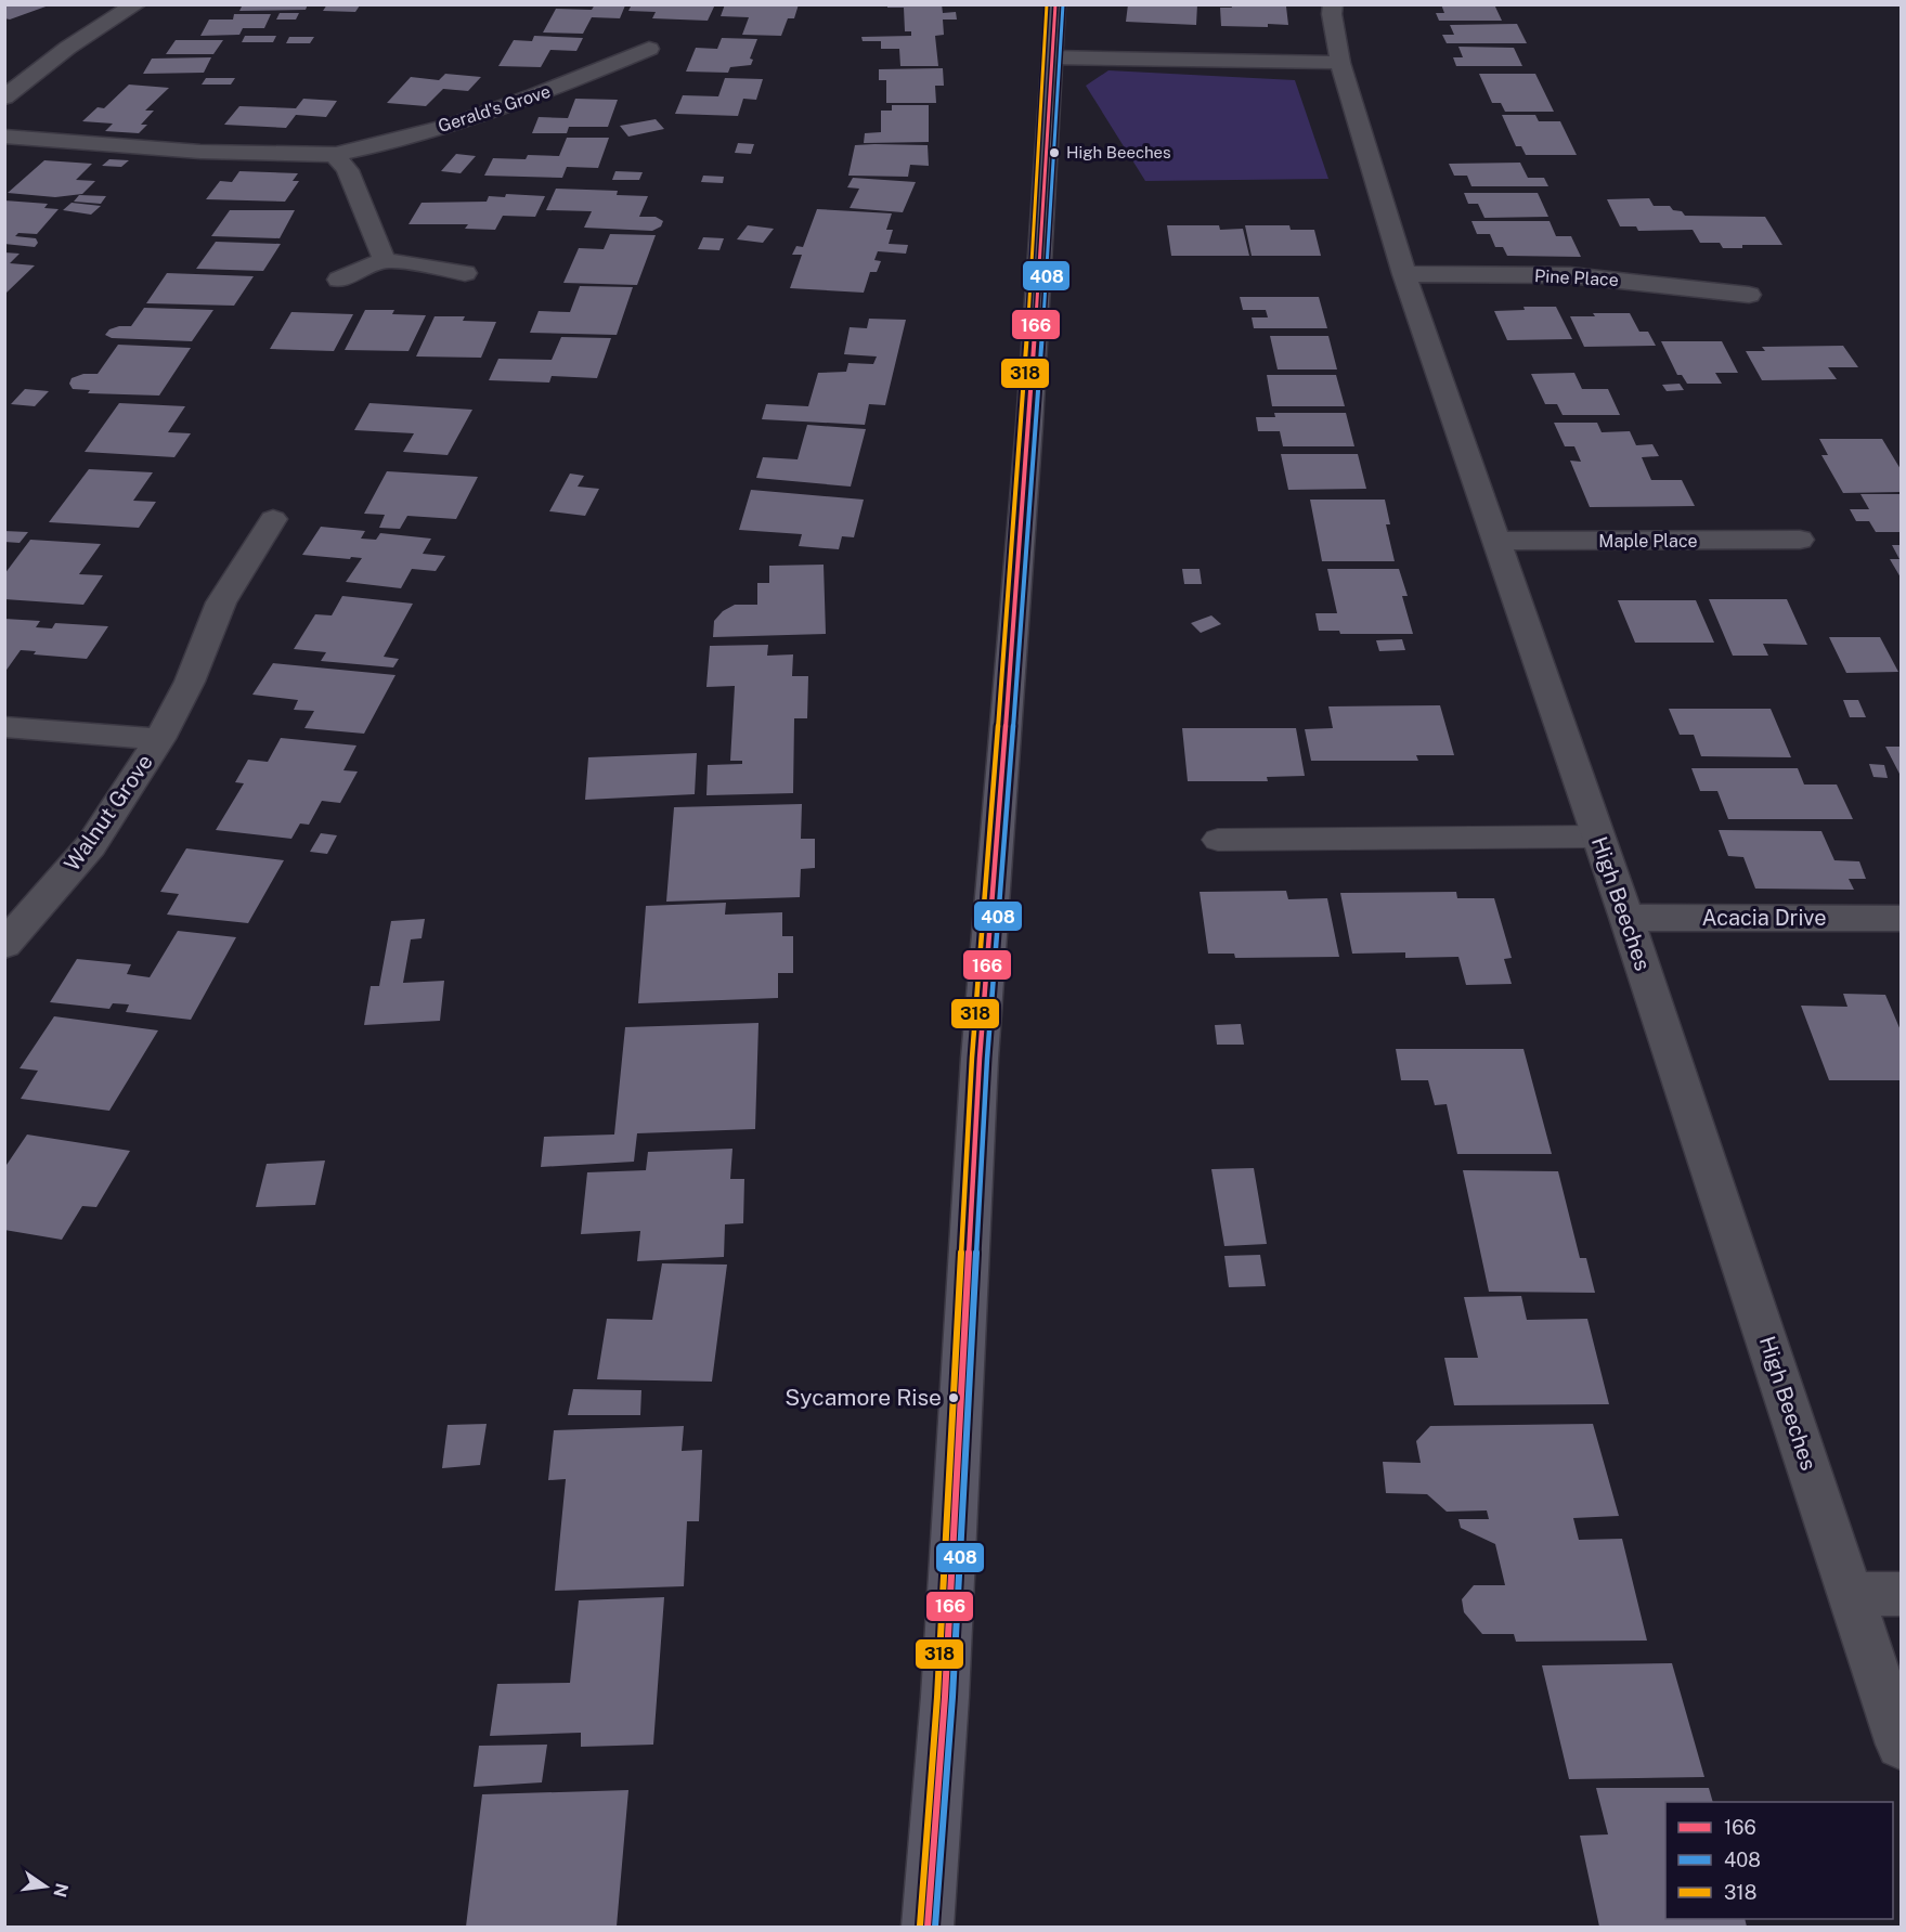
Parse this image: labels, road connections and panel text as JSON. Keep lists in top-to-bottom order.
{
  "streets": {
    "street": [
      "Gerald's Grove",
      "Pine Place",
      "Maple Place",
      "Walnut Grove",
      "High Beeches",
      "Acacia Drive"
    ]
  },
  "crossings": [
    ["Pine Place", "High Beeches"],
    ["Maple Place", "High Beeches"],
    ["High Beeches", "Acacia Drive"]
  ],
  "places": ["High Beeches", "Sycamore Rise"],
  "lines": ["transit line 166", "transit line 408", "transit line 318"],
  "legend": ["166", "408", "318"],
  "north": "right"
}
